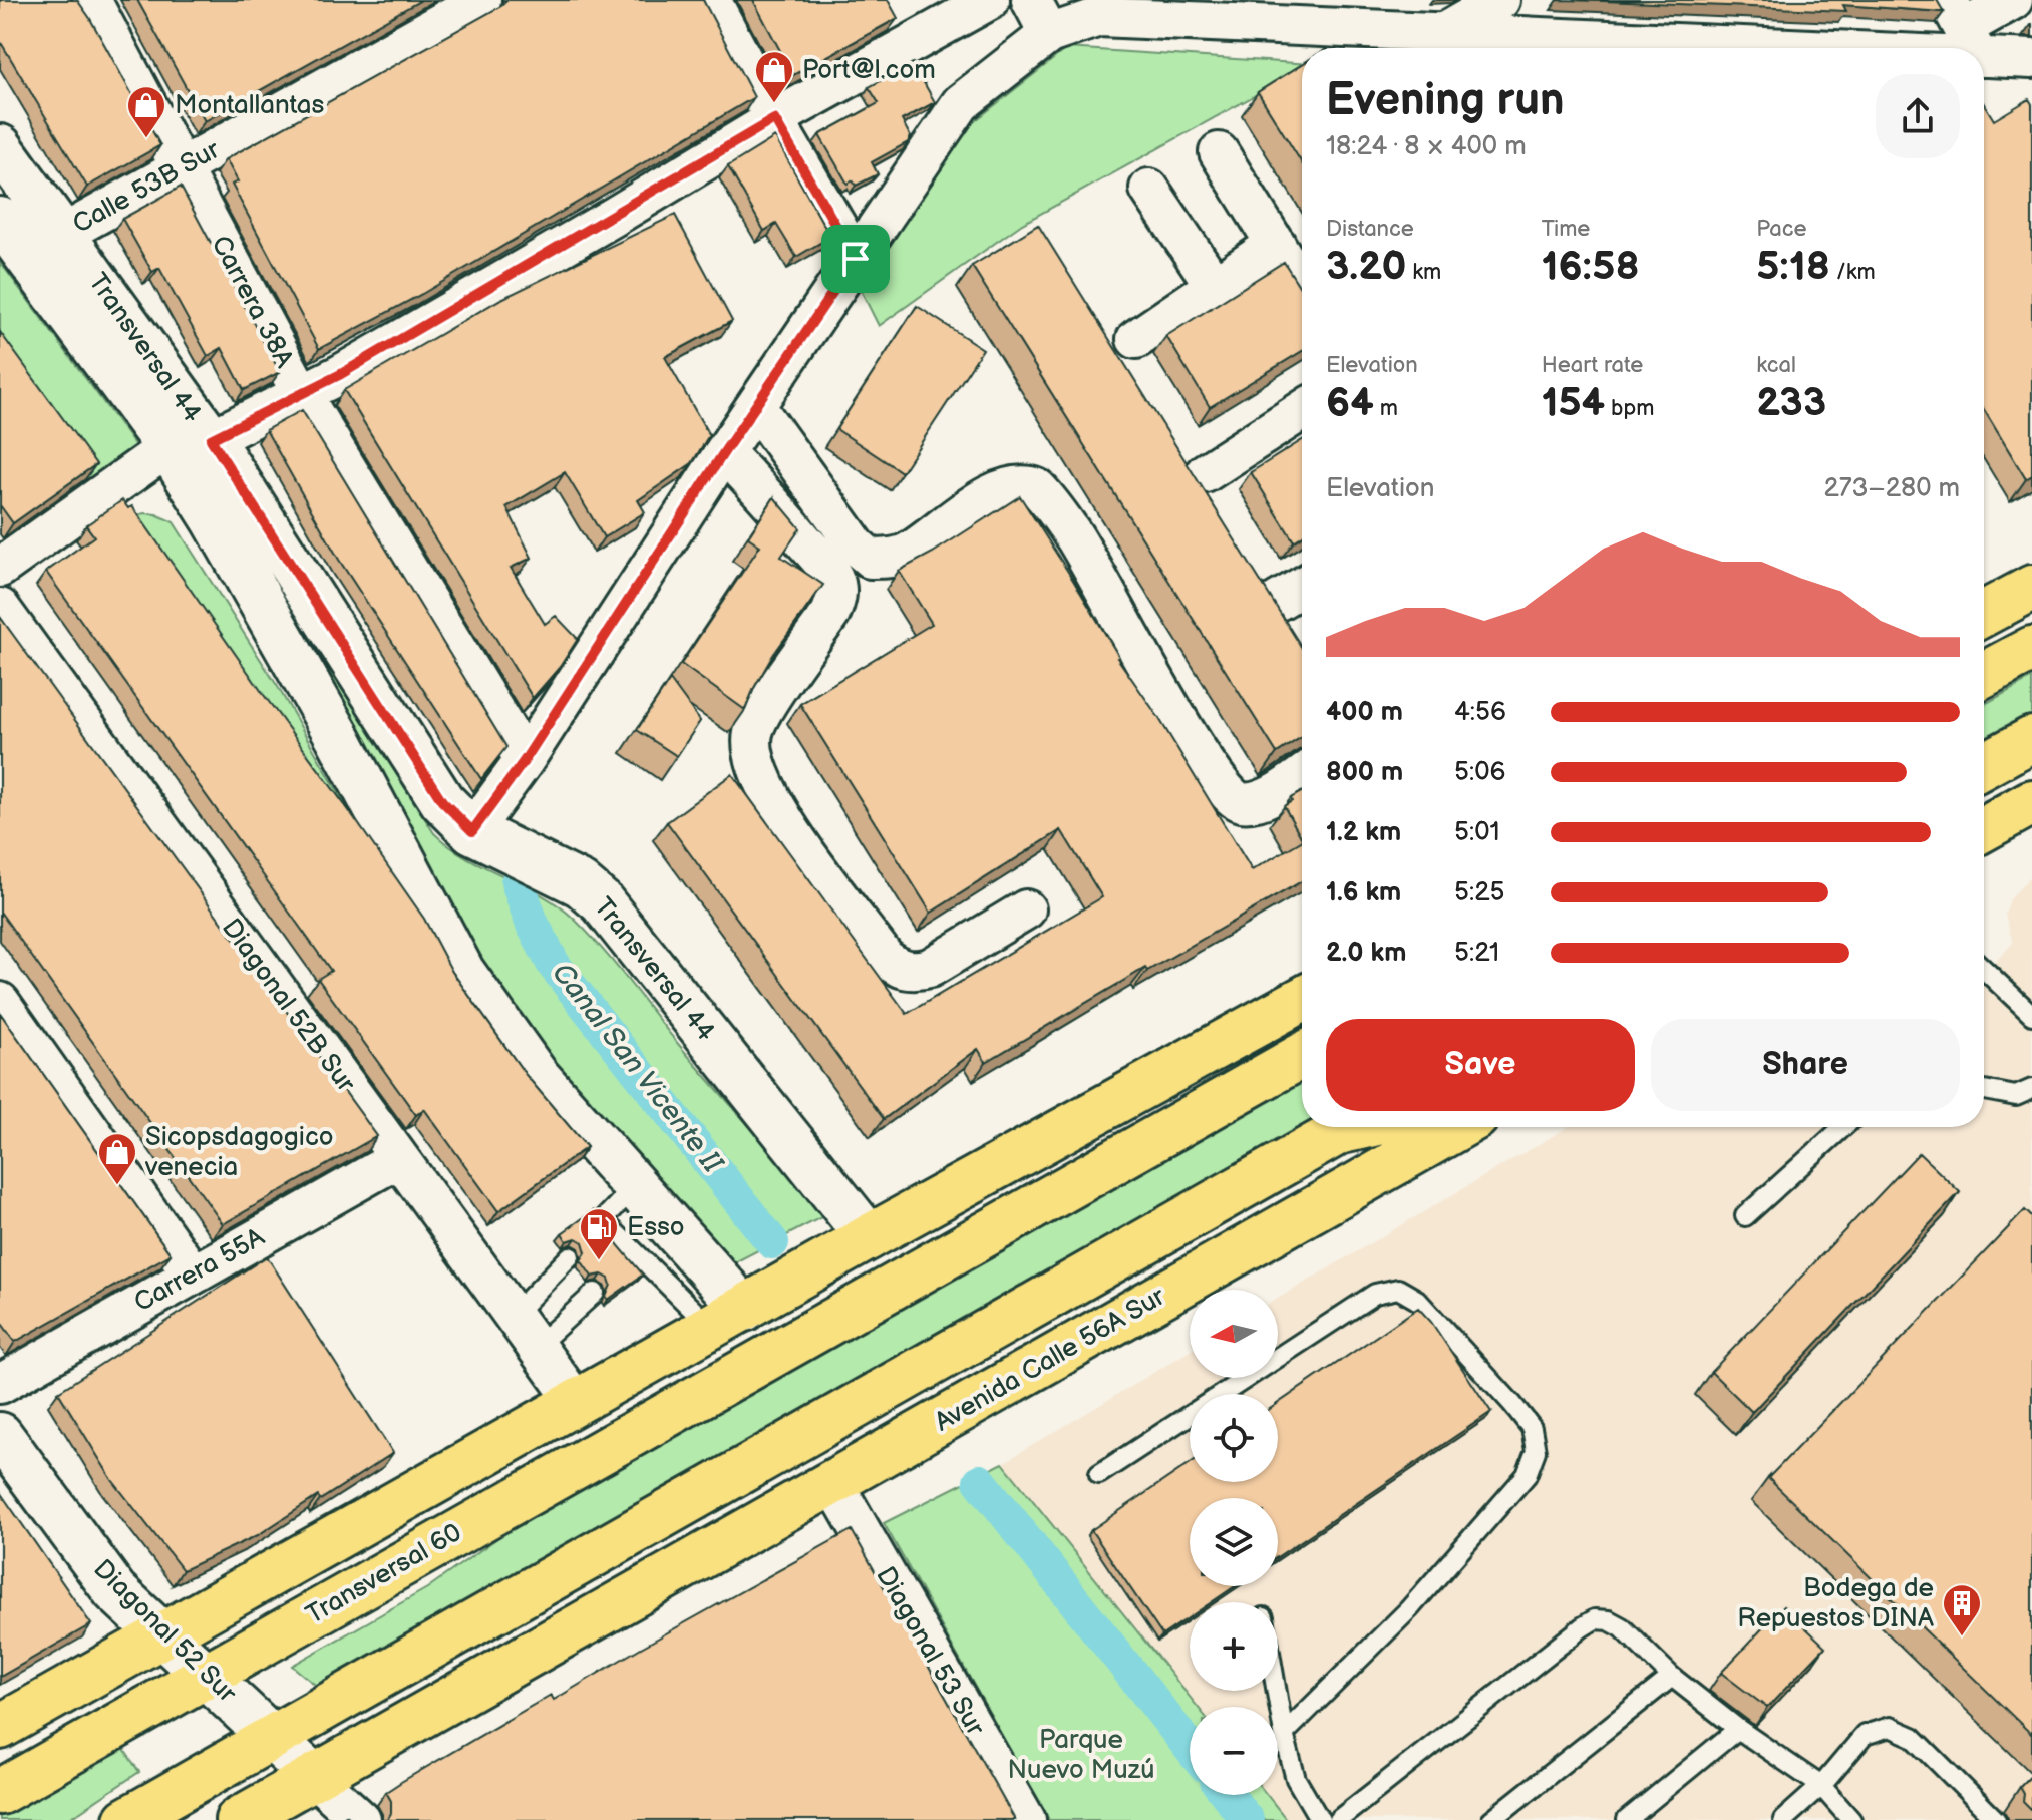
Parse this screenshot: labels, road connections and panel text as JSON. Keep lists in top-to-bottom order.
{
  "streets": {
    "highway": ["Avenida Calle 56A Sur", "Transversal 60"],
    "street": [
      "Calle 53B Sur",
      "Carrera 38A",
      "Transversal 44",
      "Diagonal 52B Sur",
      "Carrera 55A",
      "Diagonal 52 Sur",
      "Diagonal 53 Sur"
    ]
  },
  "crossings": [
    ["Calle 53B Sur", "Carrera 38A"],
    ["Calle 53B Sur", "Transversal 44"],
    ["Transversal 44", "Transversal 60"],
    ["Diagonal 52B Sur", "Carrera 55A"],
    ["Diagonal 52B Sur", "Transversal 60"],
    ["Avenida Calle 56A Sur", "Diagonal 53 Sur"],
    ["Transversal 60", "Diagonal 52 Sur"]
  ],
  "water": ["Canal San Vicente II"],
  "parks": ["Parque Nuevo Muzú"],
  "places": {
    "shop": ["Port@l.com", "Montallantas", "Sicopsdagogico venecia"],
    "fuel station": ["Esso"],
    "building": ["Bodega de Repuestos DINA"]
  },
  "north": "left",
  "page": {
    "heading": ["Evening run", "18:24 · 8 × 400 m"],
    "stats": [
      ["Distance", "3.20 km"],
      ["Time", "16:58"],
      ["Pace", "5:18 /km"],
      ["Elevation", "64 m"],
      ["Heart rate", "154 bpm"],
      ["kcal", "233"]
    ],
    "chart": ["Elevation", "273–280 m"],
    "list": [
      {
        "name": "400 m",
        "note": "4:56"
      },
      {
        "name": "800 m",
        "note": "5:06"
      },
      {
        "name": "1.2 km",
        "note": "5:01"
      },
      {
        "name": "1.6 km",
        "note": "5:25"
      },
      {
        "name": "2.0 km",
        "note": "5:21"
      }
    ],
    "buttons": ["Save", "Share"],
    "map_buttons": ["+", "−"]
  }
}
